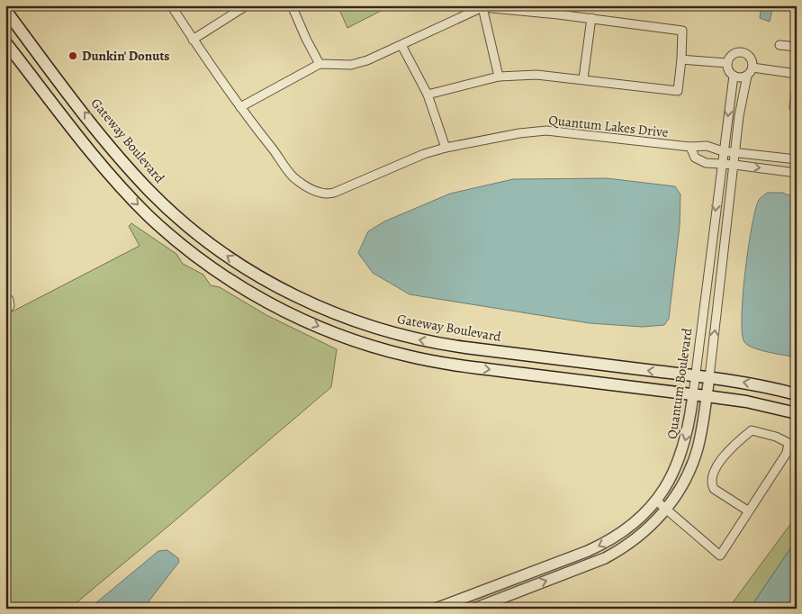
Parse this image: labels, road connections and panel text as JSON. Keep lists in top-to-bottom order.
{
  "streets": {
    "main road": ["Gateway Boulevard"],
    "street": ["Quantum Lakes Drive", "Quantum Boulevard"]
  },
  "crossings": [
    ["Quantum Lakes Drive", "Quantum Boulevard"],
    ["Gateway Boulevard", "Quantum Boulevard"]
  ],
  "places": ["Dunkin' Donuts"]
}
